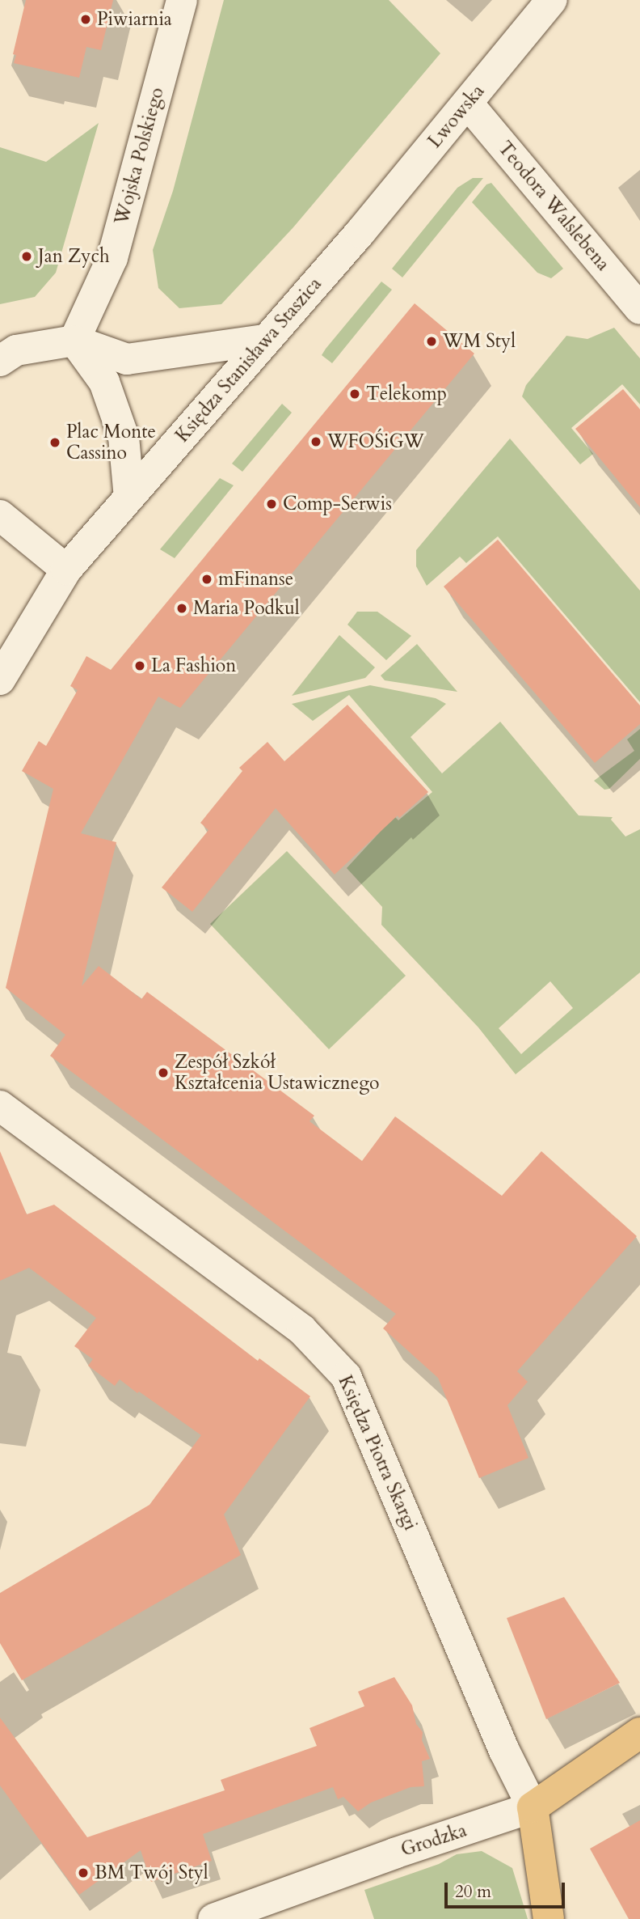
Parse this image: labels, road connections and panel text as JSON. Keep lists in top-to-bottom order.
{
  "streets": {
    "main road": ["Grodzka"],
    "street": [
      "Lwowska",
      "Wojska Polskiego",
      "Teodora Walslebena",
      "Księdza Stanisława Staszica",
      "Księdza Piotra Skargi"
    ]
  },
  "crossings": [
    ["Lwowska", "Teodora Walslebena"],
    ["Lwowska", "Księdza Stanisława Staszica"],
    ["Księdza Piotra Skargi", "Grodzka"]
  ],
  "places": [
    "Piwiarnia",
    "Jan Zych",
    "WM Styl",
    "Telekomp",
    "WFOŚiGW",
    "Plac Monte Cassino",
    "Comp-Serwis",
    "mFinanse",
    "Maria Podkul",
    "La Fashion",
    "Zespół Szkół Kształcenia Ustawicznego",
    "BM Twój Styl"
  ],
  "scale_bar": "20 m"
}
